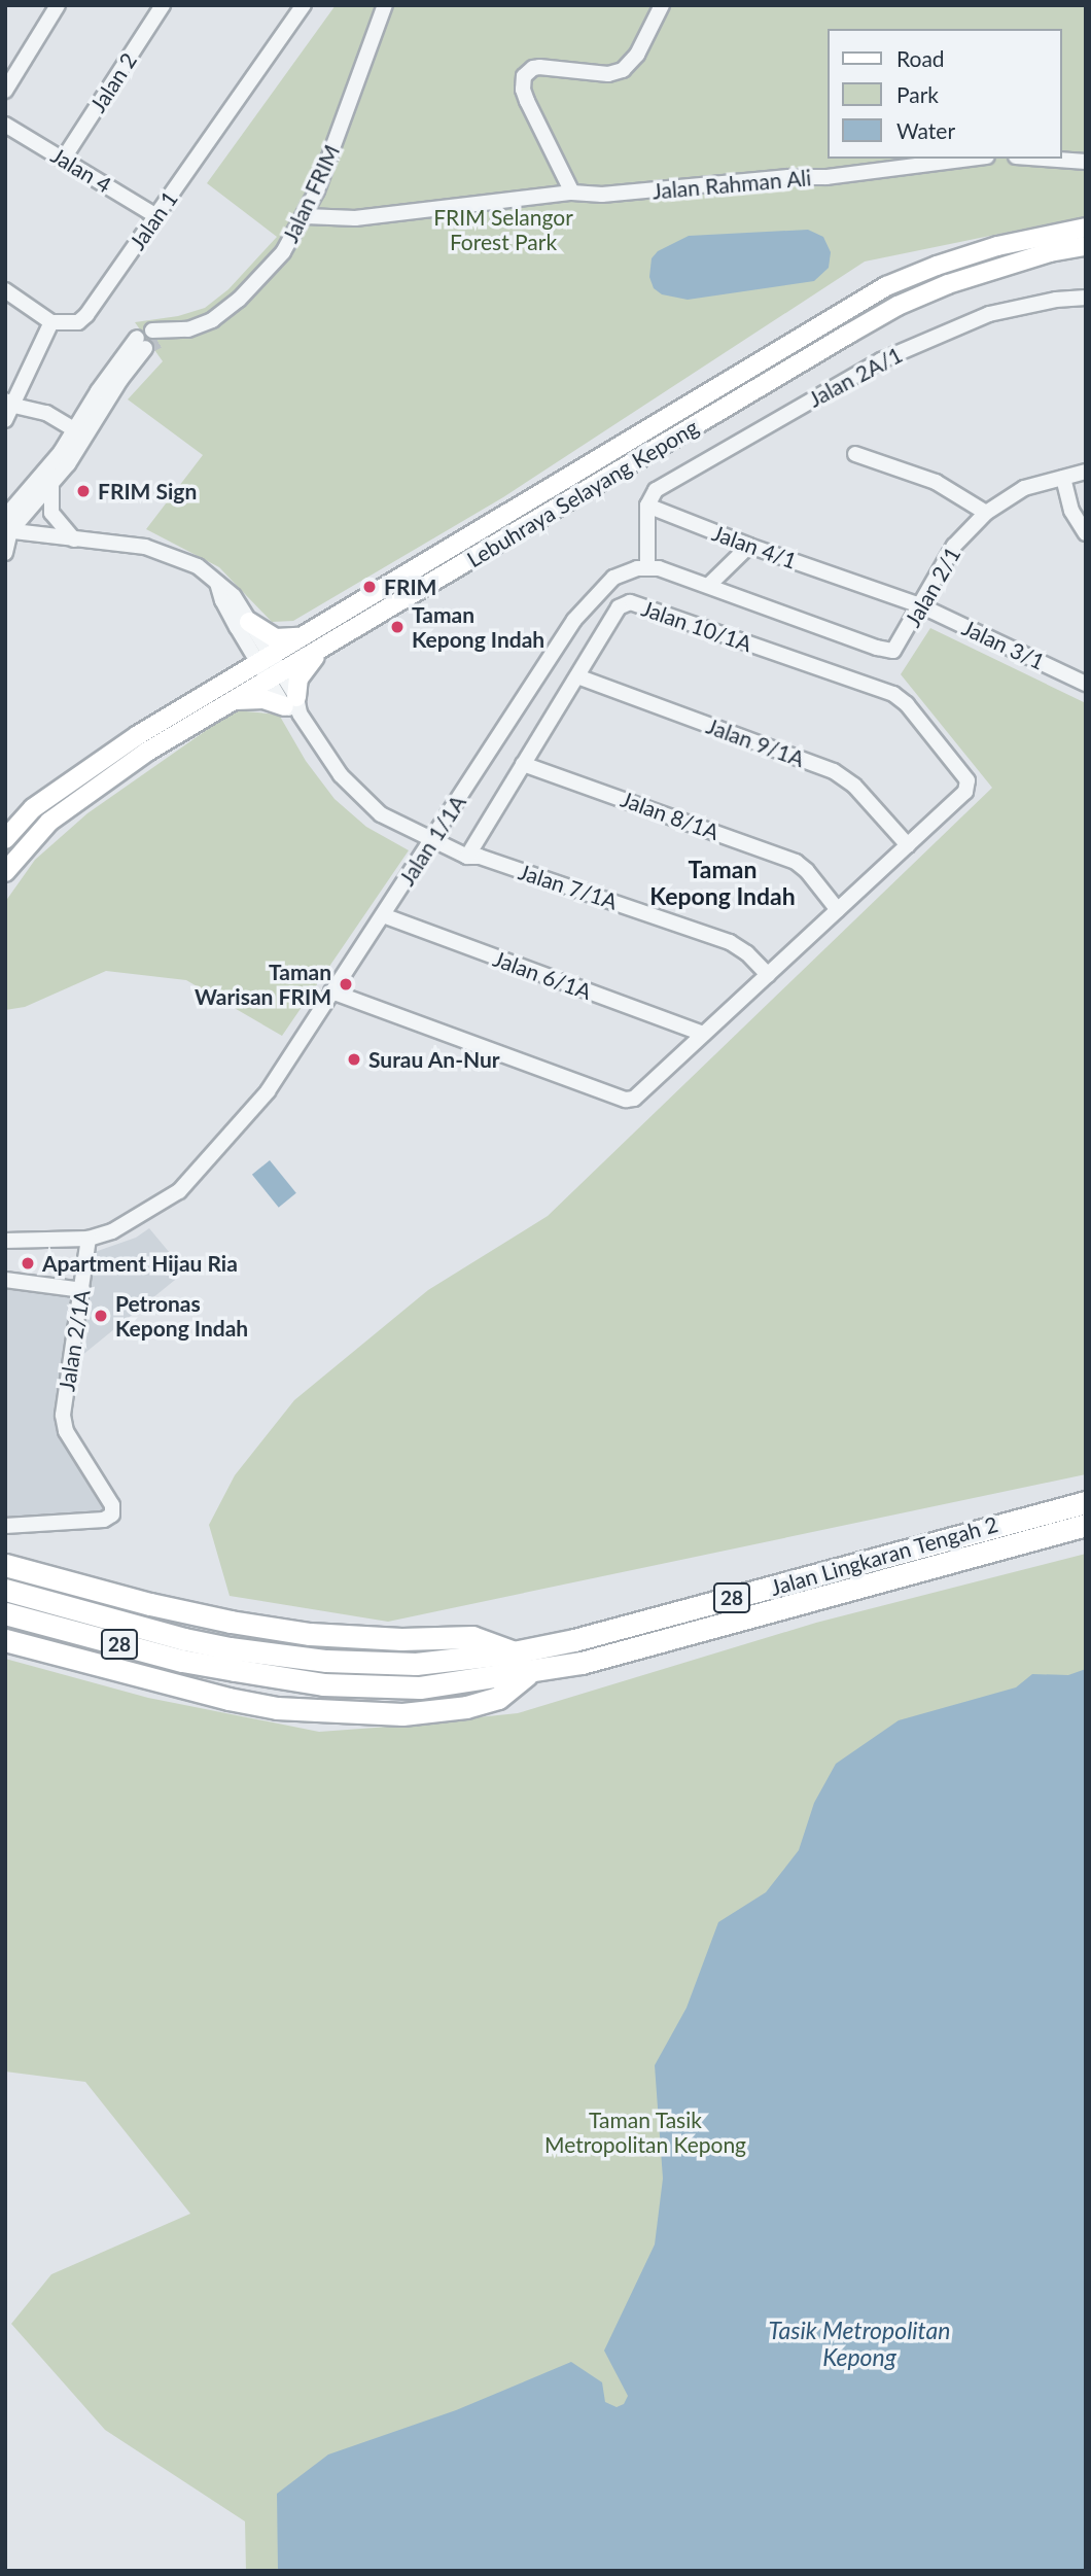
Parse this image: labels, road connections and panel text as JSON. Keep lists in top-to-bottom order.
{
  "streets": {
    "highway": ["Jalan Lingkaran Tengah 2", "28"],
    "main road": ["Lebuhraya Selayang Kepong"],
    "street": [
      "Jalan 2",
      "Jalan 4",
      "Jalan Rahman Ali",
      "Jalan FRIM",
      "Jalan 1",
      "Jalan 2A/1",
      "Jalan 4/1",
      "Jalan 2/1",
      "Jalan 10/1A",
      "Jalan 3/1",
      "Jalan 9/1A",
      "Jalan 8/1A",
      "Jalan 1/1A",
      "Jalan 7/1A",
      "Jalan 6/1A",
      "Jalan 2/1A"
    ]
  },
  "crossings": [
    ["Jalan 2", "Jalan 4"],
    ["Jalan 4", "Jalan 1"],
    ["Jalan Rahman Ali", "Jalan FRIM"],
    ["Jalan 2A/1", "Jalan 4/1"],
    ["Lebuhraya Selayang Kepong", "Jalan 7/1A"],
    ["Jalan 4/1", "Jalan 2/1"],
    ["Jalan 4/1", "Jalan 3/1"],
    ["Jalan 2/1", "Jalan 3/1"],
    ["Jalan 10/1A", "Jalan 9/1A"],
    ["Jalan 10/1A", "Jalan 8/1A"],
    ["Jalan 10/1A", "Jalan 7/1A"],
    ["Jalan 1/1A", "Jalan 7/1A"],
    ["Jalan 1/1A", "Jalan 6/1A"],
    ["Jalan 1/1A", "Jalan 2/1A"]
  ],
  "districts": ["Taman Kepong Indah"],
  "water": ["Tasik Metropolitan Kepong"],
  "parks": ["FRIM Selangor Forest Park", "Taman Tasik Metropolitan Kepong"],
  "places": [
    "FRIM Sign",
    "FRIM",
    "Taman Kepong Indah",
    "Taman Warisan FRIM",
    "Surau An-Nur",
    "Apartment Hijau Ria",
    "Petronas Kepong Indah"
  ],
  "legend": ["Road", "Park", "Water"]
}
